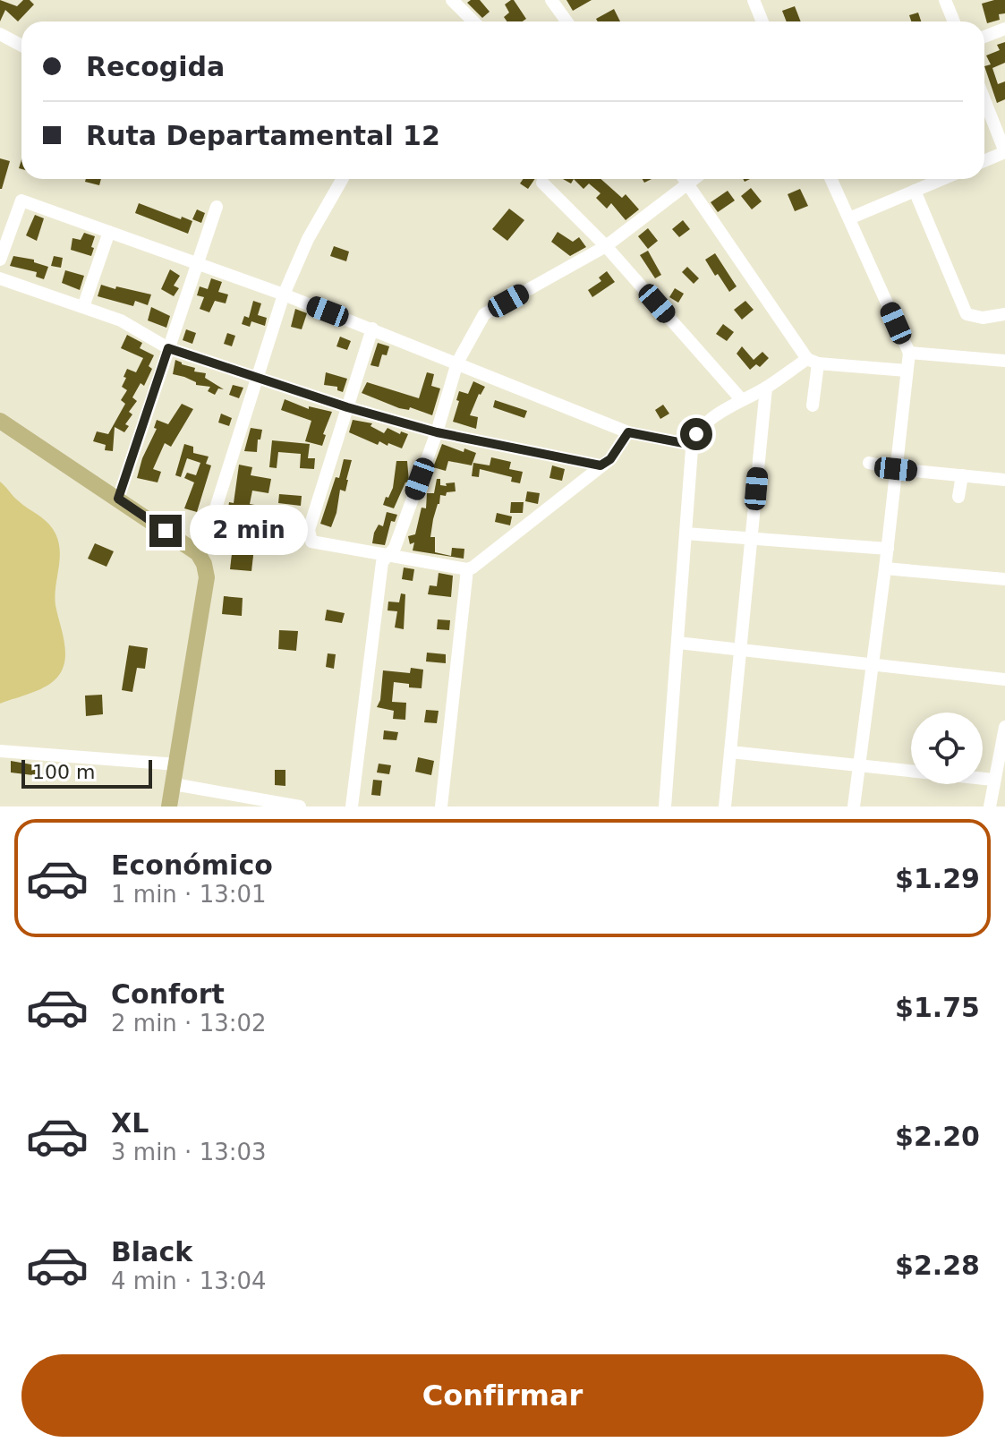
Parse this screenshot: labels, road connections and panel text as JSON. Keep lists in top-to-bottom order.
{
  "scale_bar": "100 m",
  "page": {
    "banner": ["Recogida", "Ruta Departamental 12"],
    "bubble": "2 min",
    "scale": "100 m",
    "list": [
      {
        "name": "Económico",
        "note": "1 min · 13:01",
        "value": "$1.29"
      },
      {
        "name": "Confort",
        "note": "2 min · 13:02",
        "value": "$1.75"
      },
      {
        "name": "XL",
        "note": "3 min · 13:03",
        "value": "$2.20"
      },
      {
        "name": "Black",
        "note": "4 min · 13:04",
        "value": "$2.28"
      }
    ],
    "buttons": "Confirmar"
  }
}
